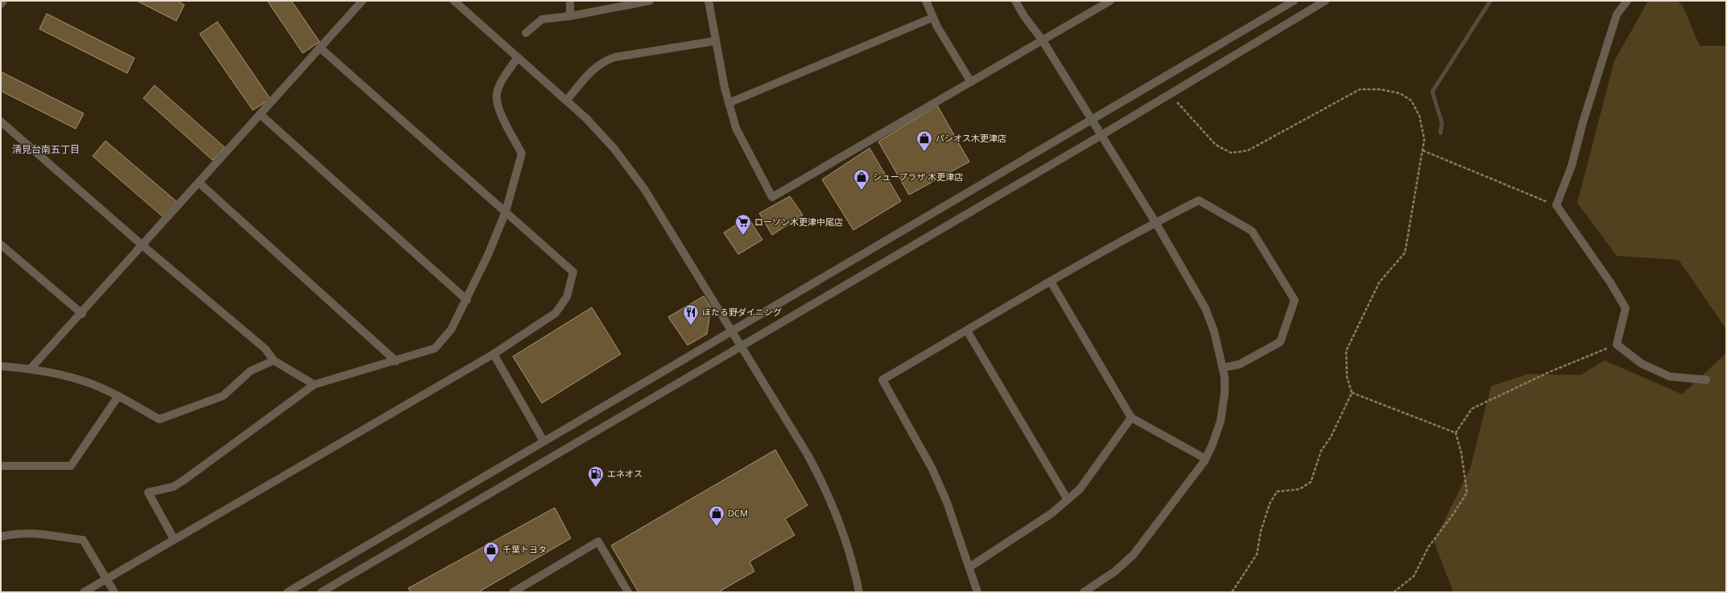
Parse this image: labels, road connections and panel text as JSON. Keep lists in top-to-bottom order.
{
  "districts": ["清見台南五丁目"],
  "places": {
    "shop": [
      "パシオス木更津店",
      "シュープラザ 木更津店",
      "DCM",
      "千葉トヨタ"
    ],
    "supermarket": ["ローソン木更津中尾店"],
    "restaurant": ["ほたる野ダイニング"],
    "fuel station": ["エネオス"]
  }
}
